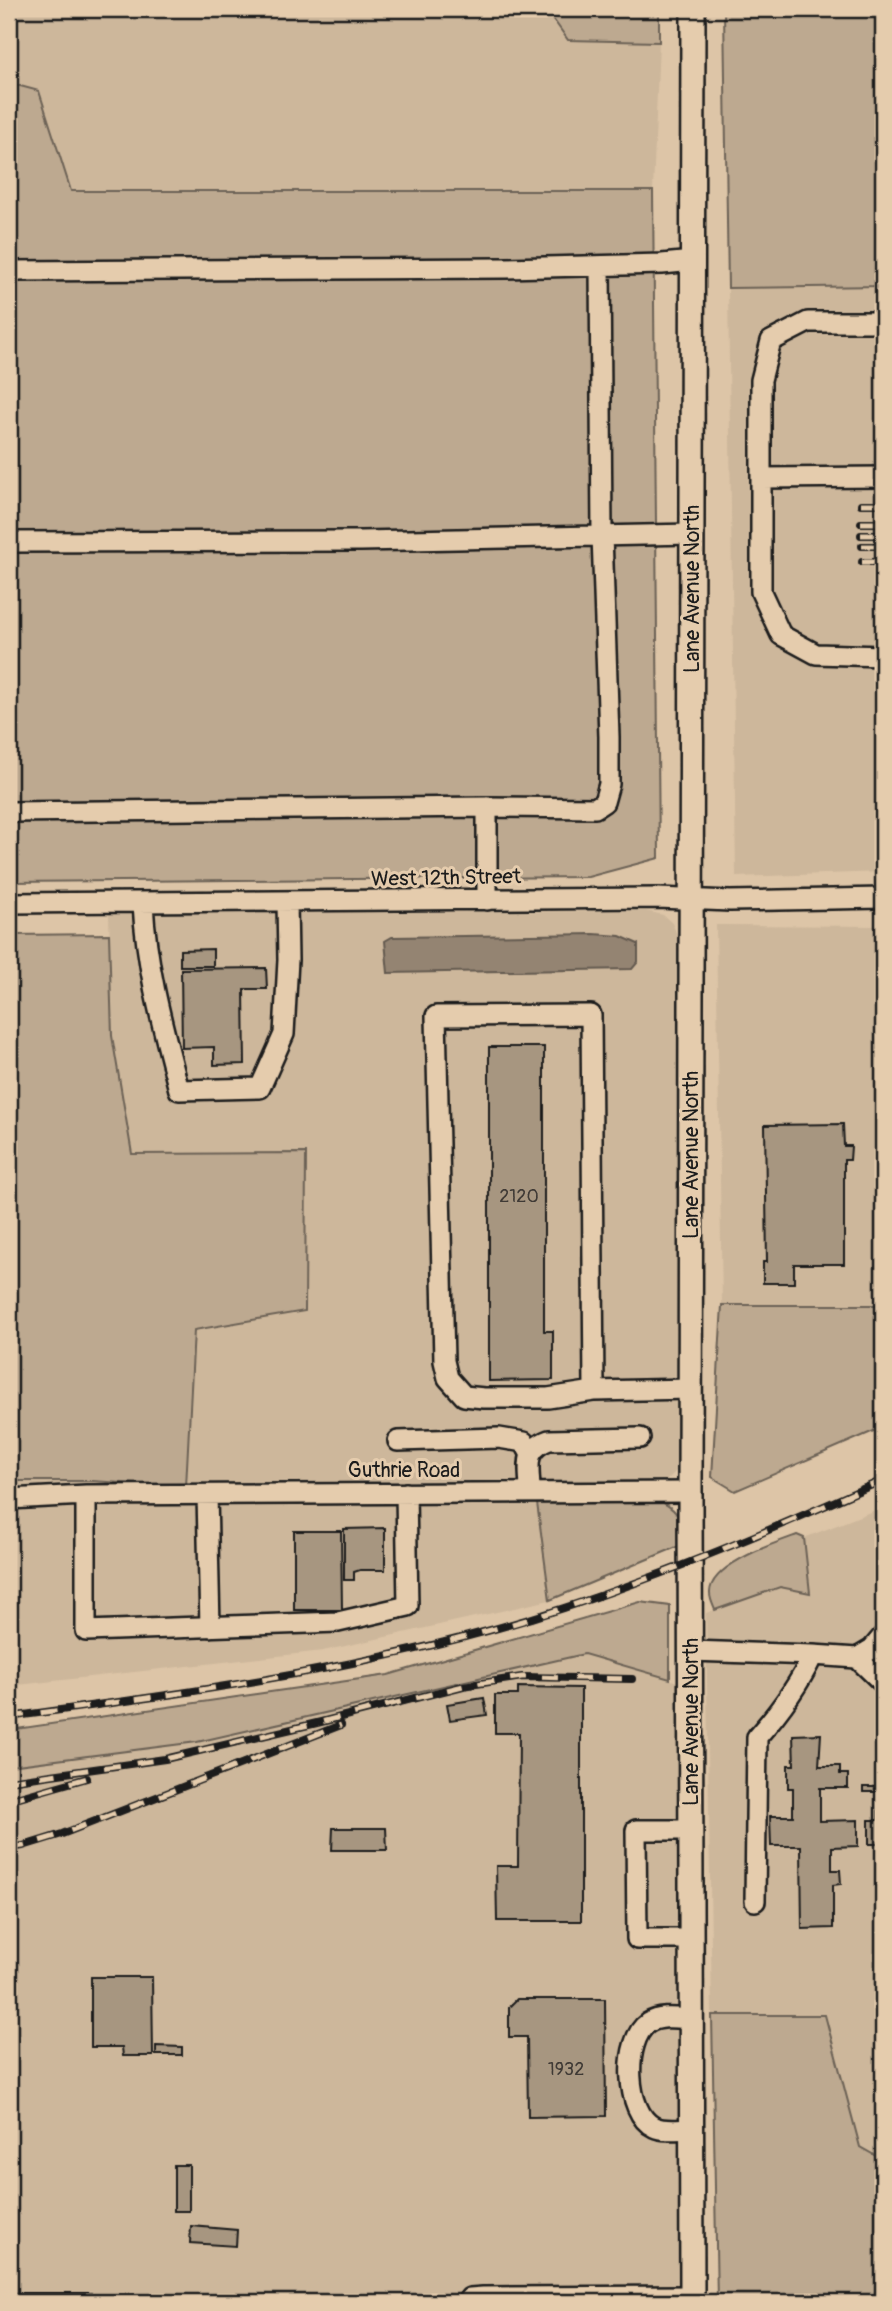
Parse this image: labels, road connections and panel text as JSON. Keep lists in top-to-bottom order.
{
  "streets": {
    "main road": ["Lane Avenue North"],
    "street": ["West 12th Street", "Guthrie Road"]
  },
  "crossings": [
    ["Lane Avenue North", "West 12th Street"],
    ["Lane Avenue North", "Guthrie Road"]
  ],
  "house_numbers": ["2120", "1932"]
}
